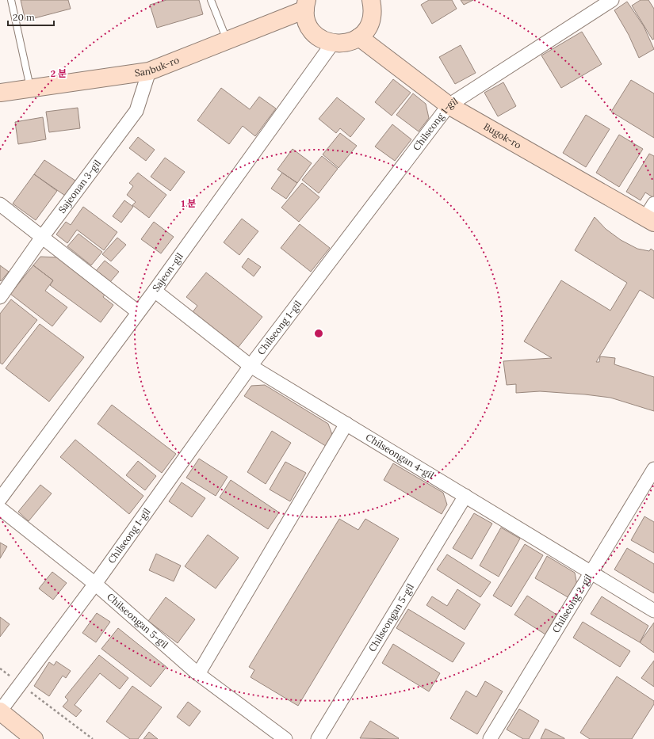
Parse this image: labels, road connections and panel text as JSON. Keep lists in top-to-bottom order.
{
  "streets": {
    "street": [
      "Sanbuk-ro",
      "Chilseong 1-gil",
      "Bugok-ro",
      "Sajeonan 3-gil",
      "Sajeon-gil",
      "Chilseongan 4-gil",
      "Chilseong 2-gil",
      "Chilseongan 5-gil"
    ]
  },
  "crossings": [
    ["Sanbuk-ro", "Sajeonan 3-gil"],
    ["Chilseong 1-gil", "Bugok-ro"],
    ["Chilseong 1-gil", "Chilseongan 4-gil"],
    ["Chilseong 1-gil", "Chilseongan 5-gil"],
    ["Sajeon-gil", "Chilseongan 4-gil"],
    ["Chilseongan 4-gil", "Chilseong 2-gil"],
    ["Chilseongan 4-gil", "Chilseongan 5-gil"]
  ],
  "scale_bar": "20 m",
  "rings": ["2 분", "1 분"]
}
